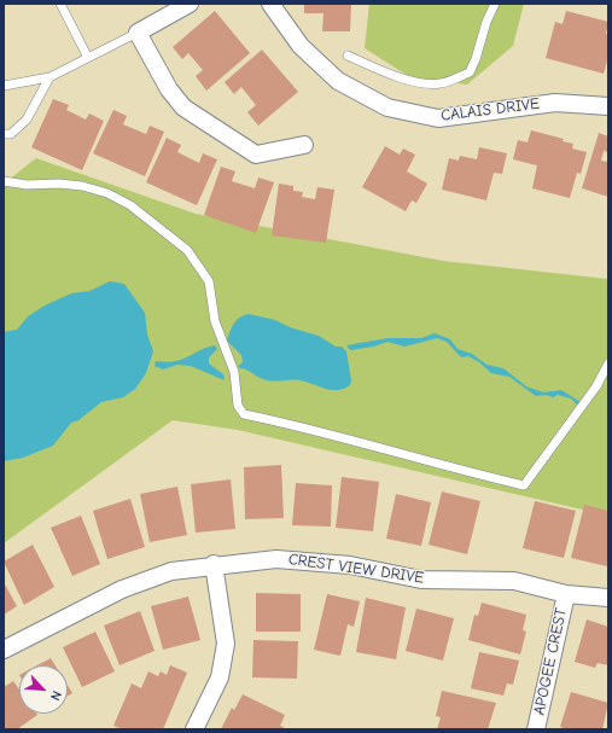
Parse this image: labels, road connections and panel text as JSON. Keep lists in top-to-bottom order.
{
  "streets": {
    "street": ["CALAIS DRIVE", "CREST VIEW DRIVE", "APOGEE CREST"]
  },
  "crossings": [
    ["CREST VIEW DRIVE", "APOGEE CREST"]
  ],
  "north": "bottom right"
}
